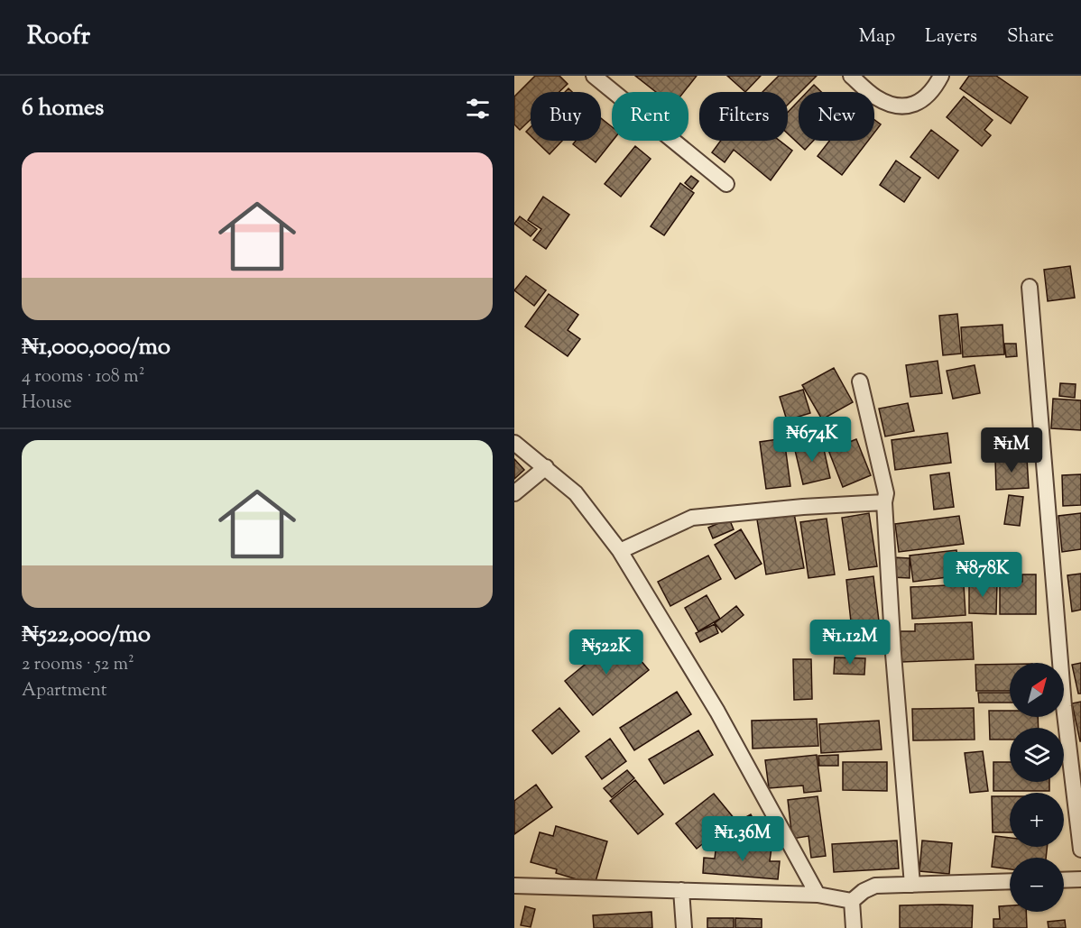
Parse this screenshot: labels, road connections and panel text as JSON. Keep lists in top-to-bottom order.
{
  "north": "top right",
  "page": {
    "header": "Roofr",
    "nav": ["Map", "Layers", "Share"],
    "heading": "6 homes",
    "chip": [
      "Buy",
      "Rent",
      "Filters",
      "New"
    ],
    "list": [
      {
        "name": "₦1,000,000/mo",
        "note": "4 rooms · 108 m² · House"
      },
      {
        "name": "₦522,000/mo",
        "note": "2 rooms · 52 m² · Apartment"
      }
    ],
    "price": [
      "₦674K",
      "₦1M",
      "₦878K",
      "₦1.12M",
      "₦522K",
      "₦1.36M"
    ],
    "map_buttons": ["+", "−"]
  }
}
